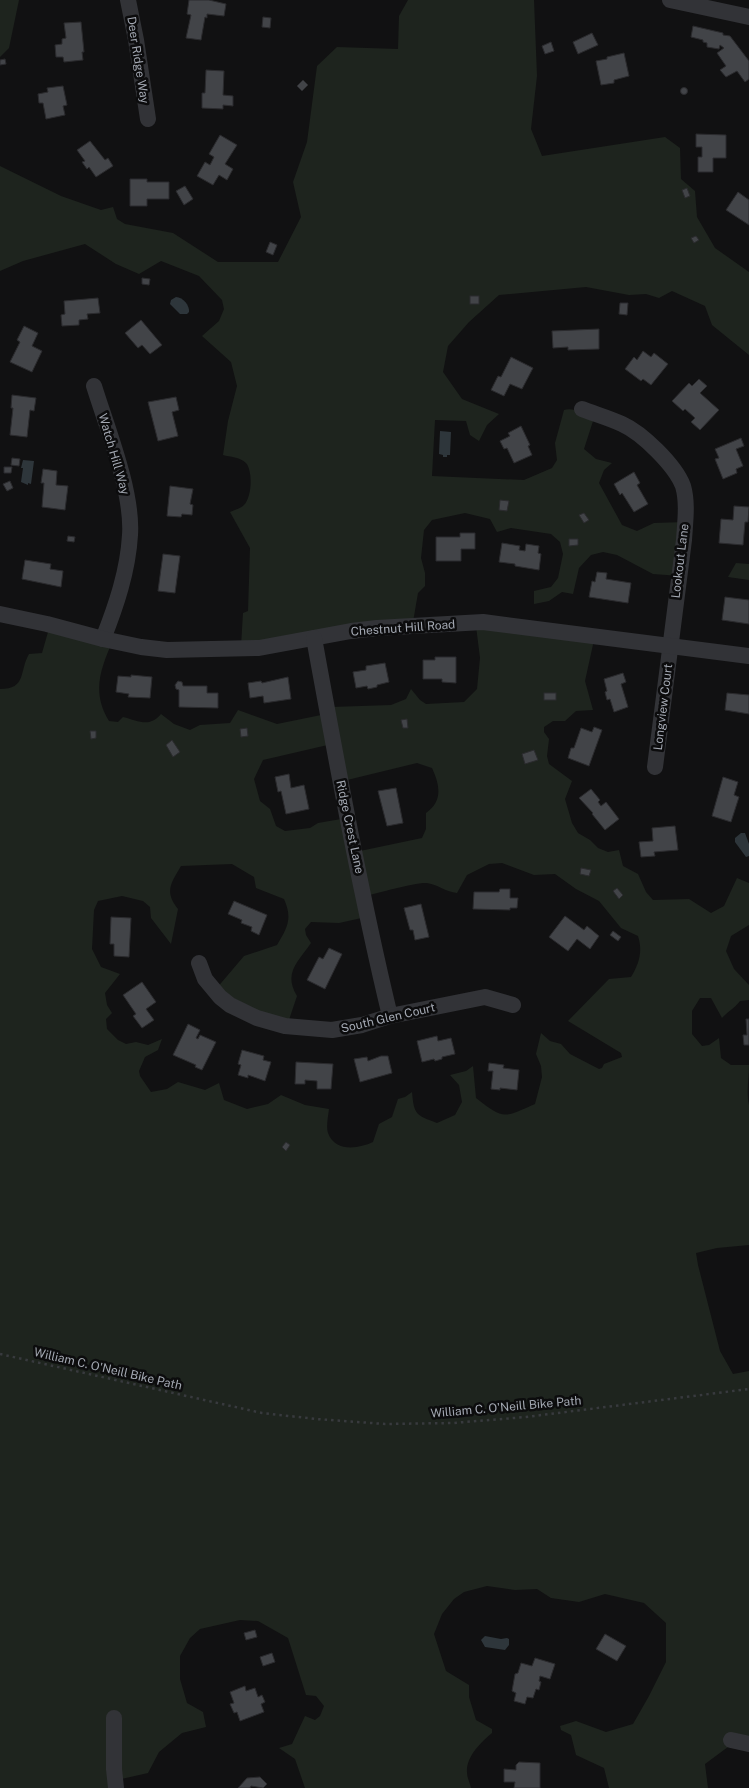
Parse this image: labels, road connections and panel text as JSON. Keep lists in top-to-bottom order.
{
  "streets": {
    "street": [
      "Deer Ridge Way",
      "Watch Hill Way",
      "Lookout Lane",
      "Chestnut Hill Road",
      "Longview Court",
      "Ridge Crest Lane",
      "South Glen Court"
    ],
    "path": ["William C. O'Neill Bike Path"]
  },
  "crossings": [
    ["Watch Hill Way", "Chestnut Hill Road"],
    ["Lookout Lane", "Chestnut Hill Road"],
    ["Lookout Lane", "Longview Court"],
    ["Chestnut Hill Road", "Longview Court"],
    ["Chestnut Hill Road", "Ridge Crest Lane"],
    ["Ridge Crest Lane", "South Glen Court"]
  ]
}
